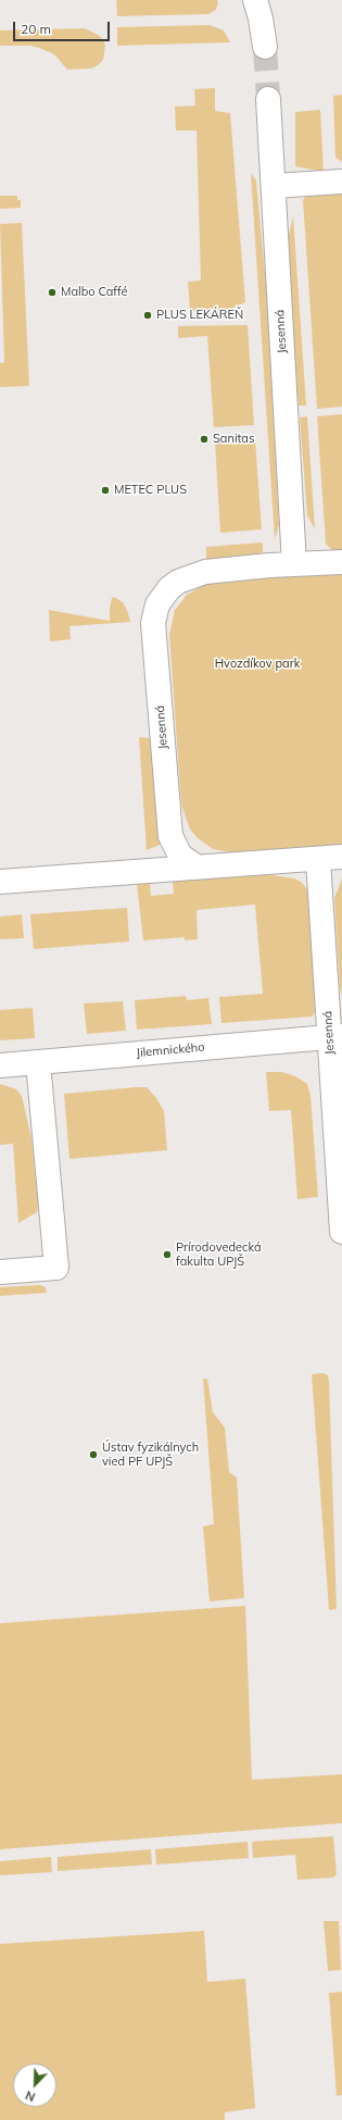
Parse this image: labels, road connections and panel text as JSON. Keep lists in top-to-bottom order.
{
  "streets": {
    "street": ["Jesenná", "Jilemnického"]
  },
  "crossings": [
    ["Jesenná", "Jilemnického"]
  ],
  "parks": ["Hvozdíkov park"],
  "places": [
    "Malbo Caffé",
    "PLUS LEKÁREŇ",
    "Sanitas",
    "METEC PLUS",
    "Prírodovedecká fakulta UPJŠ",
    "Ústav fyzikálnych vied PF UPJŠ"
  ],
  "scale_bar": "20 m",
  "north": "bottom left"
}
